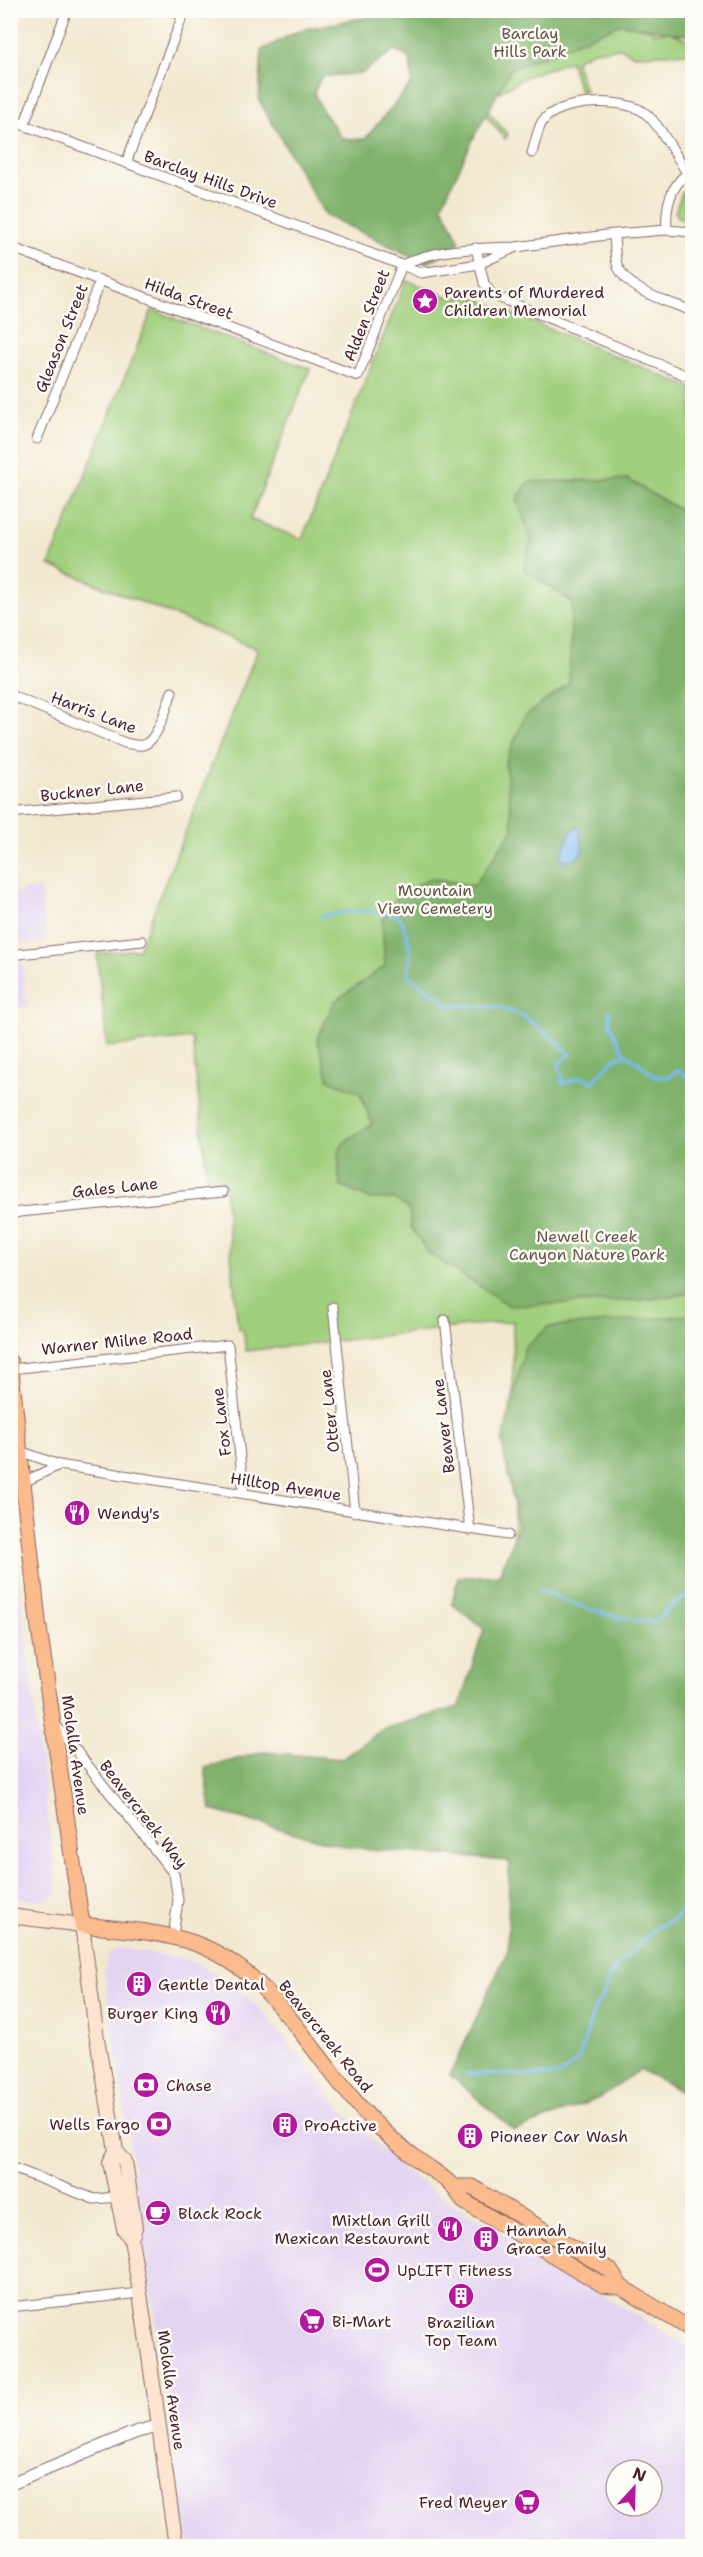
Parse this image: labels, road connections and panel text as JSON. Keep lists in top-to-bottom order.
{
  "streets": {
    "main road": ["Molalla Avenue", "Beavercreek Road"],
    "street": [
      "Barclay Hills Drive",
      "Hilda Street",
      "Alden Street",
      "Gleason Street",
      "Harris Lane",
      "Buckner Lane",
      "Gales Lane",
      "Warner Milne Road",
      "Otter Lane",
      "Fox Lane",
      "Beaver Lane",
      "Hilltop Avenue",
      "Beavercreek Way"
    ]
  },
  "crossings": [
    ["Barclay Hills Drive", "Alden Street"],
    ["Hilda Street", "Alden Street"],
    ["Hilda Street", "Gleason Street"],
    ["Warner Milne Road", "Fox Lane"],
    ["Warner Milne Road", "Molalla Avenue"],
    ["Otter Lane", "Hilltop Avenue"],
    ["Fox Lane", "Hilltop Avenue"],
    ["Beaver Lane", "Hilltop Avenue"],
    ["Hilltop Avenue", "Molalla Avenue"],
    ["Molalla Avenue", "Beavercreek Way"],
    ["Molalla Avenue", "Beavercreek Road"],
    ["Beavercreek Way", "Beavercreek Road"]
  ],
  "parks": ["Barclay Hills Park", "Mountain View Cemetery", "Newell Creek Canyon Nature Park"],
  "places": {
    "place": ["Parents of Murdered Children Memorial"],
    "restaurant": ["Wendy's", "Burger King", "Mixtlan Grill Mexican Restaurant"],
    "building": [
      "Gentle Dental",
      "ProActive",
      "Pioneer Car Wash",
      "Hannah Grace Family",
      "Brazilian Top Team"
    ],
    "bank": ["Chase", "Wells Fargo"],
    "cafe": ["Black Rock"],
    "sports": ["UpLIFT Fitness"],
    "supermarket": ["Bi-Mart", "Fred Meyer"]
  },
  "north": "top"
}
